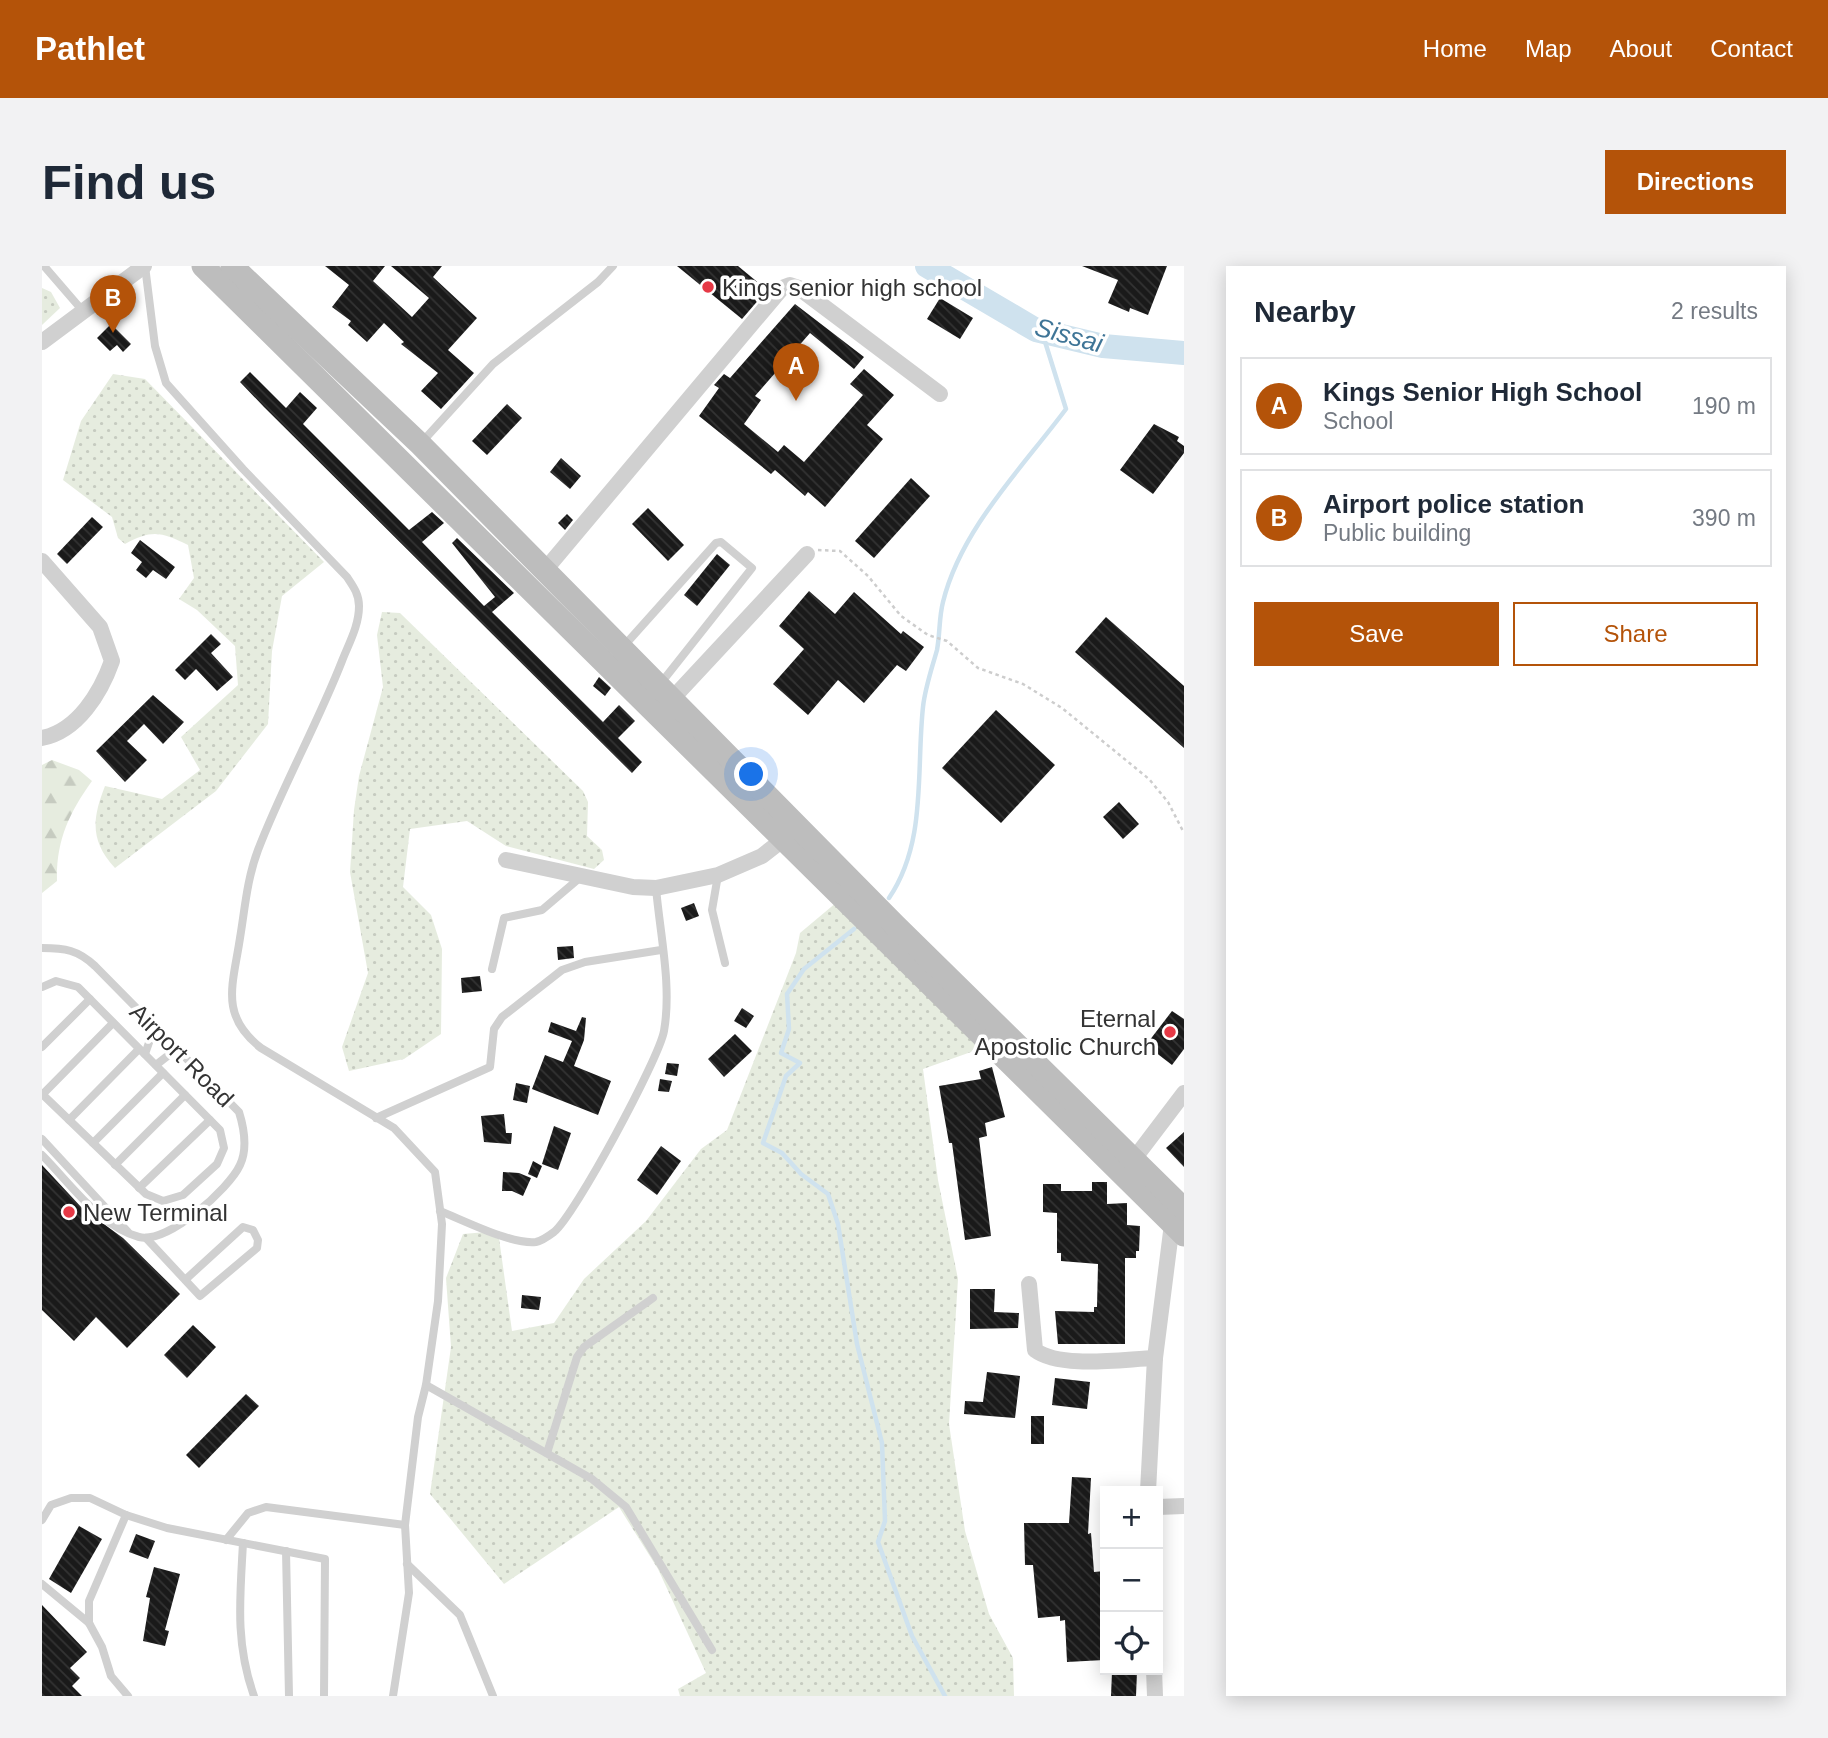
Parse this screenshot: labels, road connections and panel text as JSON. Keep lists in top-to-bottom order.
{
  "streets": {
    "lane": ["Airport Road"]
  },
  "water": ["Sissai"],
  "places": ["Kings senior high school", "Eternal Apostolic Church", "New Terminal"],
  "page": {
    "header": "Pathlet",
    "nav": [
      "Home",
      "Map",
      "About",
      "Contact"
    ],
    "buttons": [
      "Directions",
      ["Save", "Share"]
    ],
    "title": "Find us",
    "heading": ["Nearby", "2 results"],
    "pins": ["B", "A"],
    "list": [
      {
        "mark": "A",
        "name": "Kings Senior High School",
        "note": "School",
        "value": "190 m"
      },
      {
        "mark": "B",
        "name": "Airport police station",
        "note": "Public building",
        "value": "390 m"
      }
    ],
    "map_buttons": ["+", "−"]
  }
}
